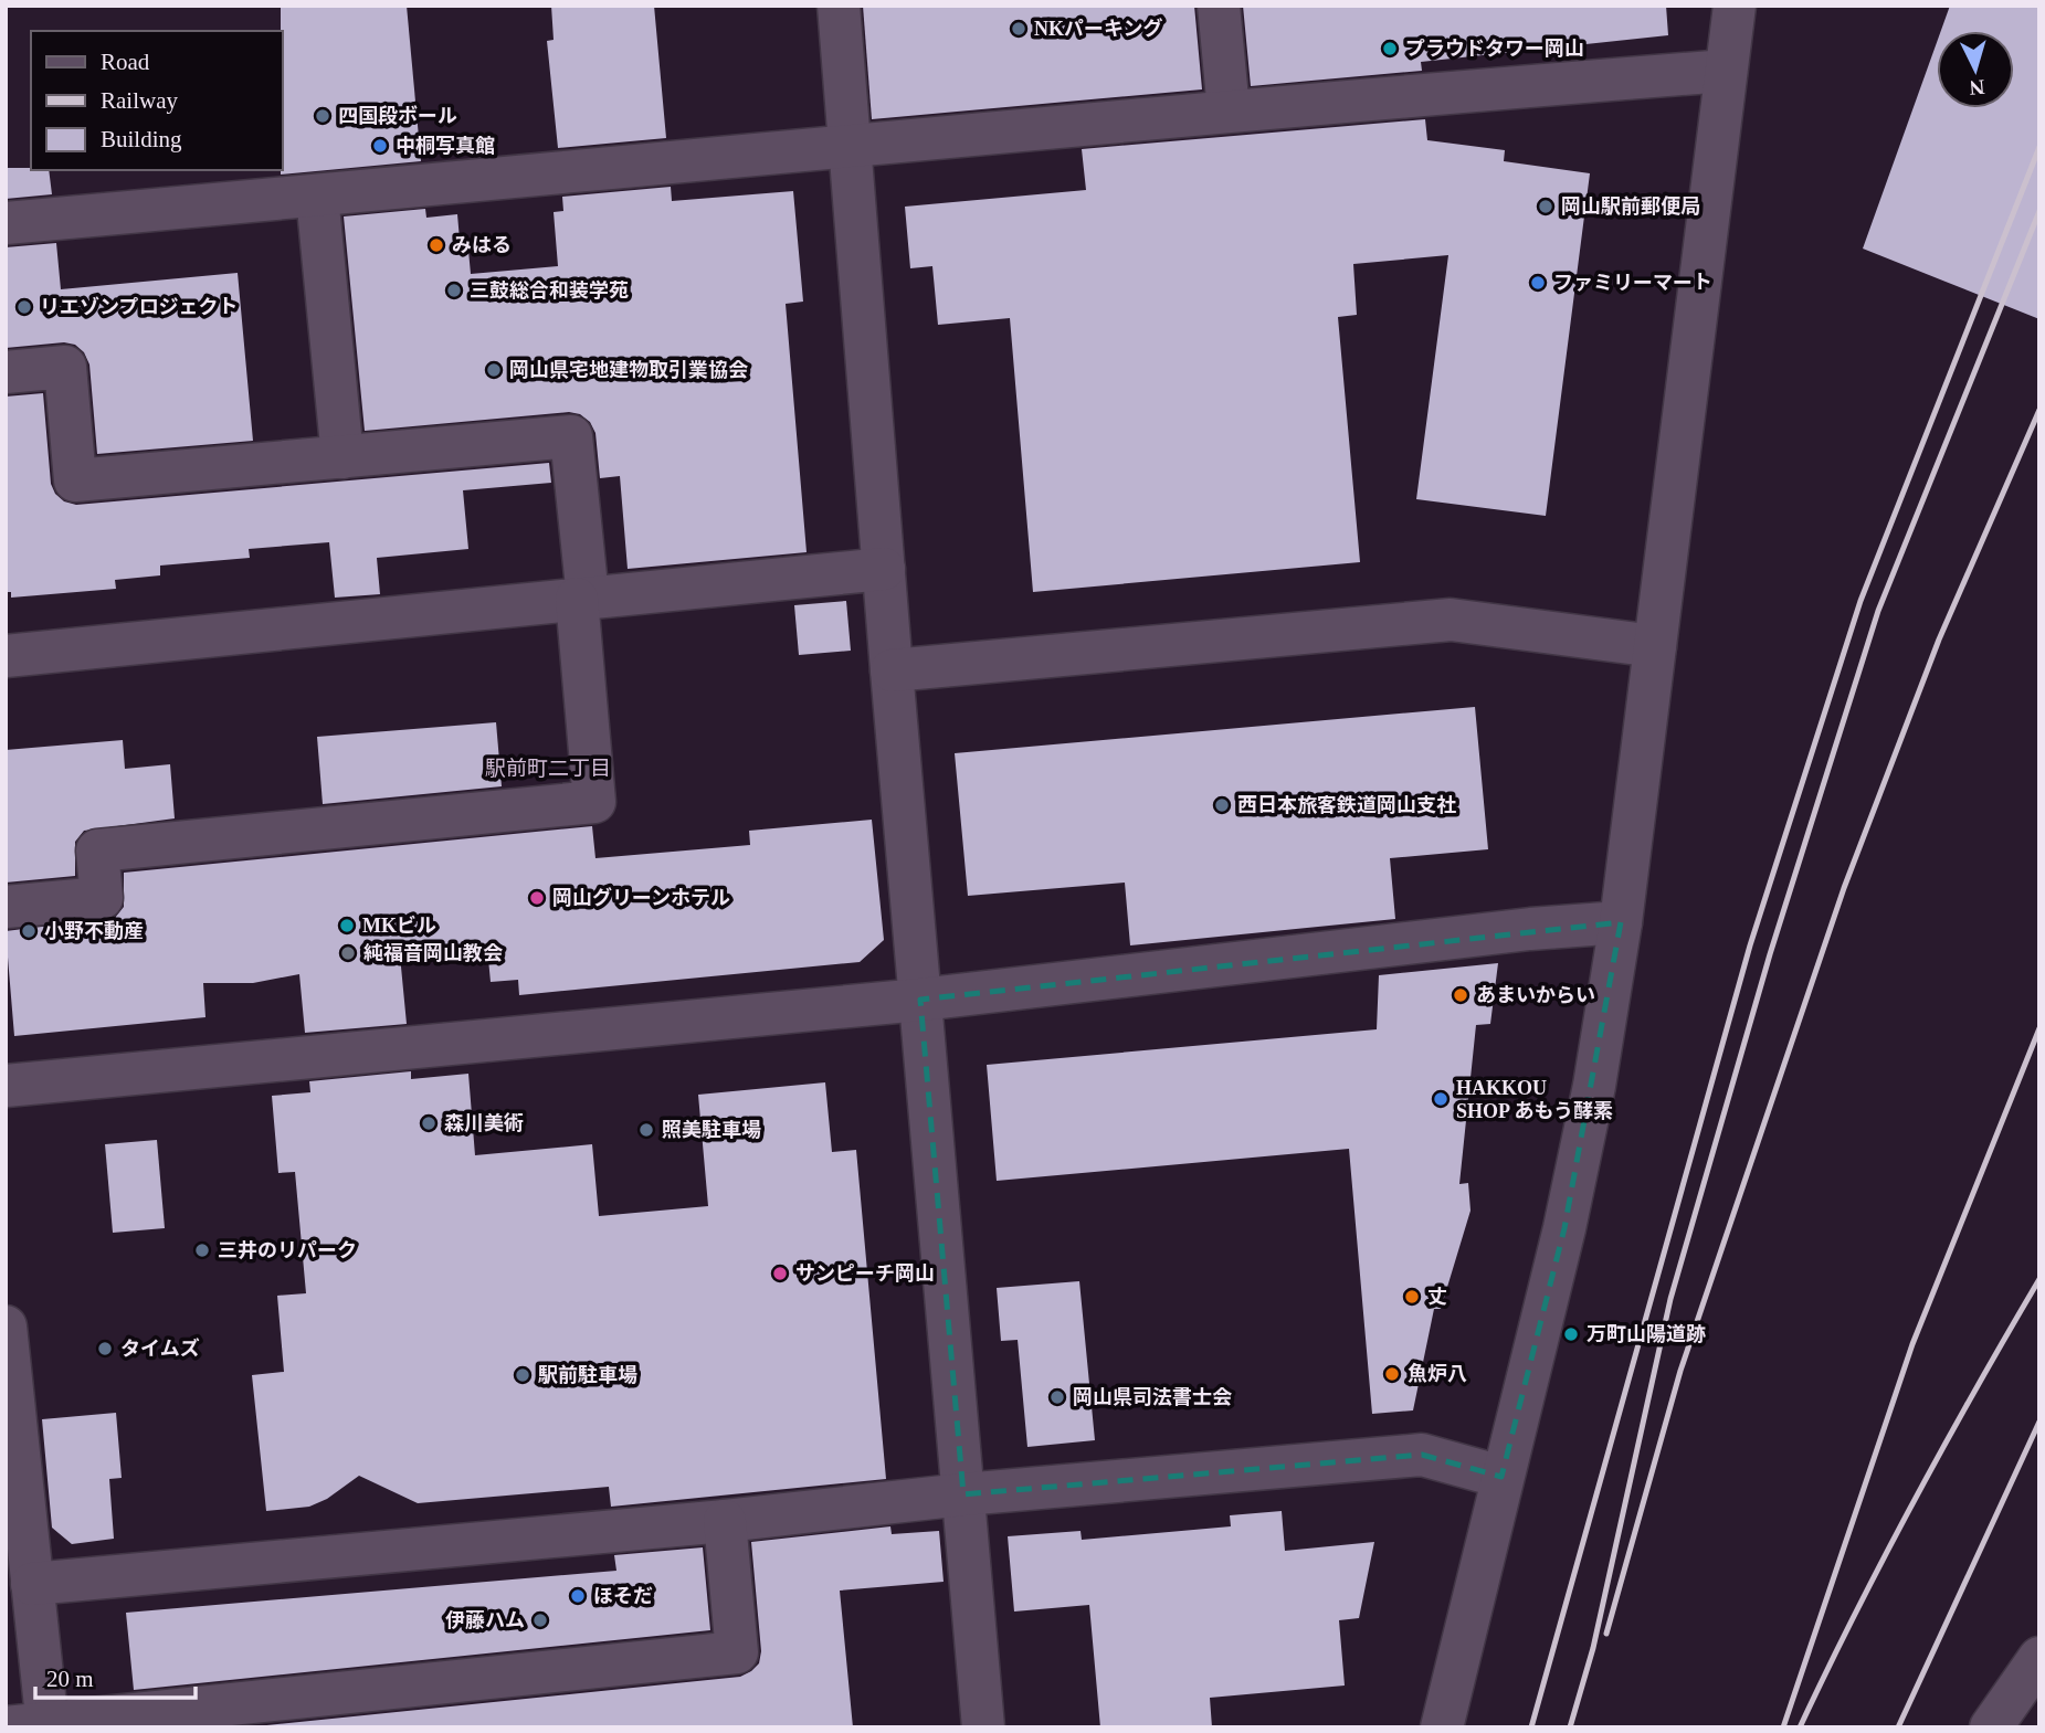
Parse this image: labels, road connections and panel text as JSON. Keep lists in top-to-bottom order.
{
  "districts": ["駅前町二丁目"],
  "places": [
    "NKパーキング",
    "プラウドタワー岡山",
    "四国段ボール",
    "中桐写真館",
    "岡山駅前郵便局",
    "みはる",
    "ファミリーマート",
    "三鼓総合和装学苑",
    "リエゾンプロジェクト",
    "岡山県宅地建物取引業協会",
    "西日本旅客鉄道岡山支社",
    "岡山グリーンホテル",
    "MKビル",
    "小野不動産",
    "純福音岡山教会",
    "あまいからい",
    "HAKKOU SHOP あもう酵素",
    "森川美術",
    "照美駐車場",
    "三井のリパーク",
    "サンピーチ岡山",
    "丈",
    "万町山陽道跡",
    "タイムズ",
    "魚炉八",
    "駅前駐車場",
    "岡山県司法書士会",
    "ほそだ",
    "伊藤ハム"
  ],
  "legend": ["Road", "Railway", "Building"],
  "scale_bar": "20 m",
  "north": "bottom"
}
